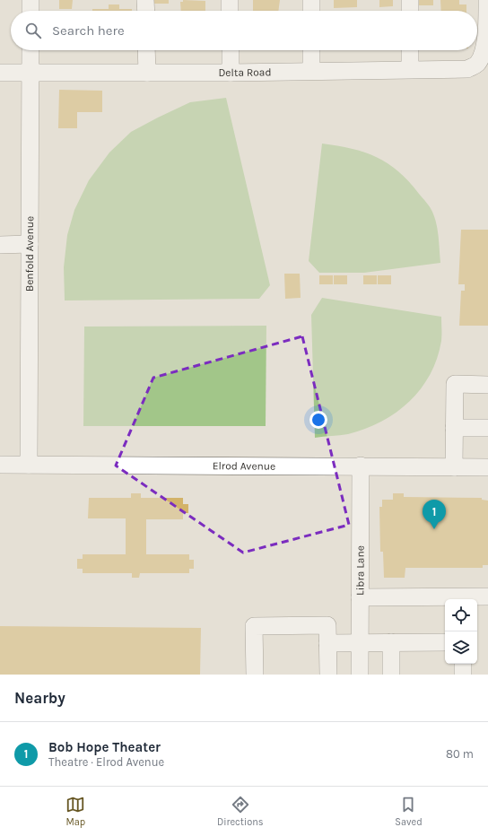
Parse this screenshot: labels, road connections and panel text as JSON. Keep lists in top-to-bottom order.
{
  "streets": {
    "street": [
      "Delta Road",
      "Benfold Avenue",
      "Elrod Avenue",
      "Libra Lane"
    ]
  },
  "crossings": [
    ["Delta Road", "Benfold Avenue"],
    ["Benfold Avenue", "Elrod Avenue"],
    ["Elrod Avenue", "Libra Lane"]
  ],
  "page": {
    "search": "Search here",
    "pins": "1",
    "heading": "Nearby",
    "list": [
      {
        "mark": "1",
        "name": "Bob Hope Theater",
        "note": "Theatre · Elrod Avenue",
        "value": "80 m"
      }
    ],
    "nav": ["Map", "Directions", "Saved"]
  }
}
